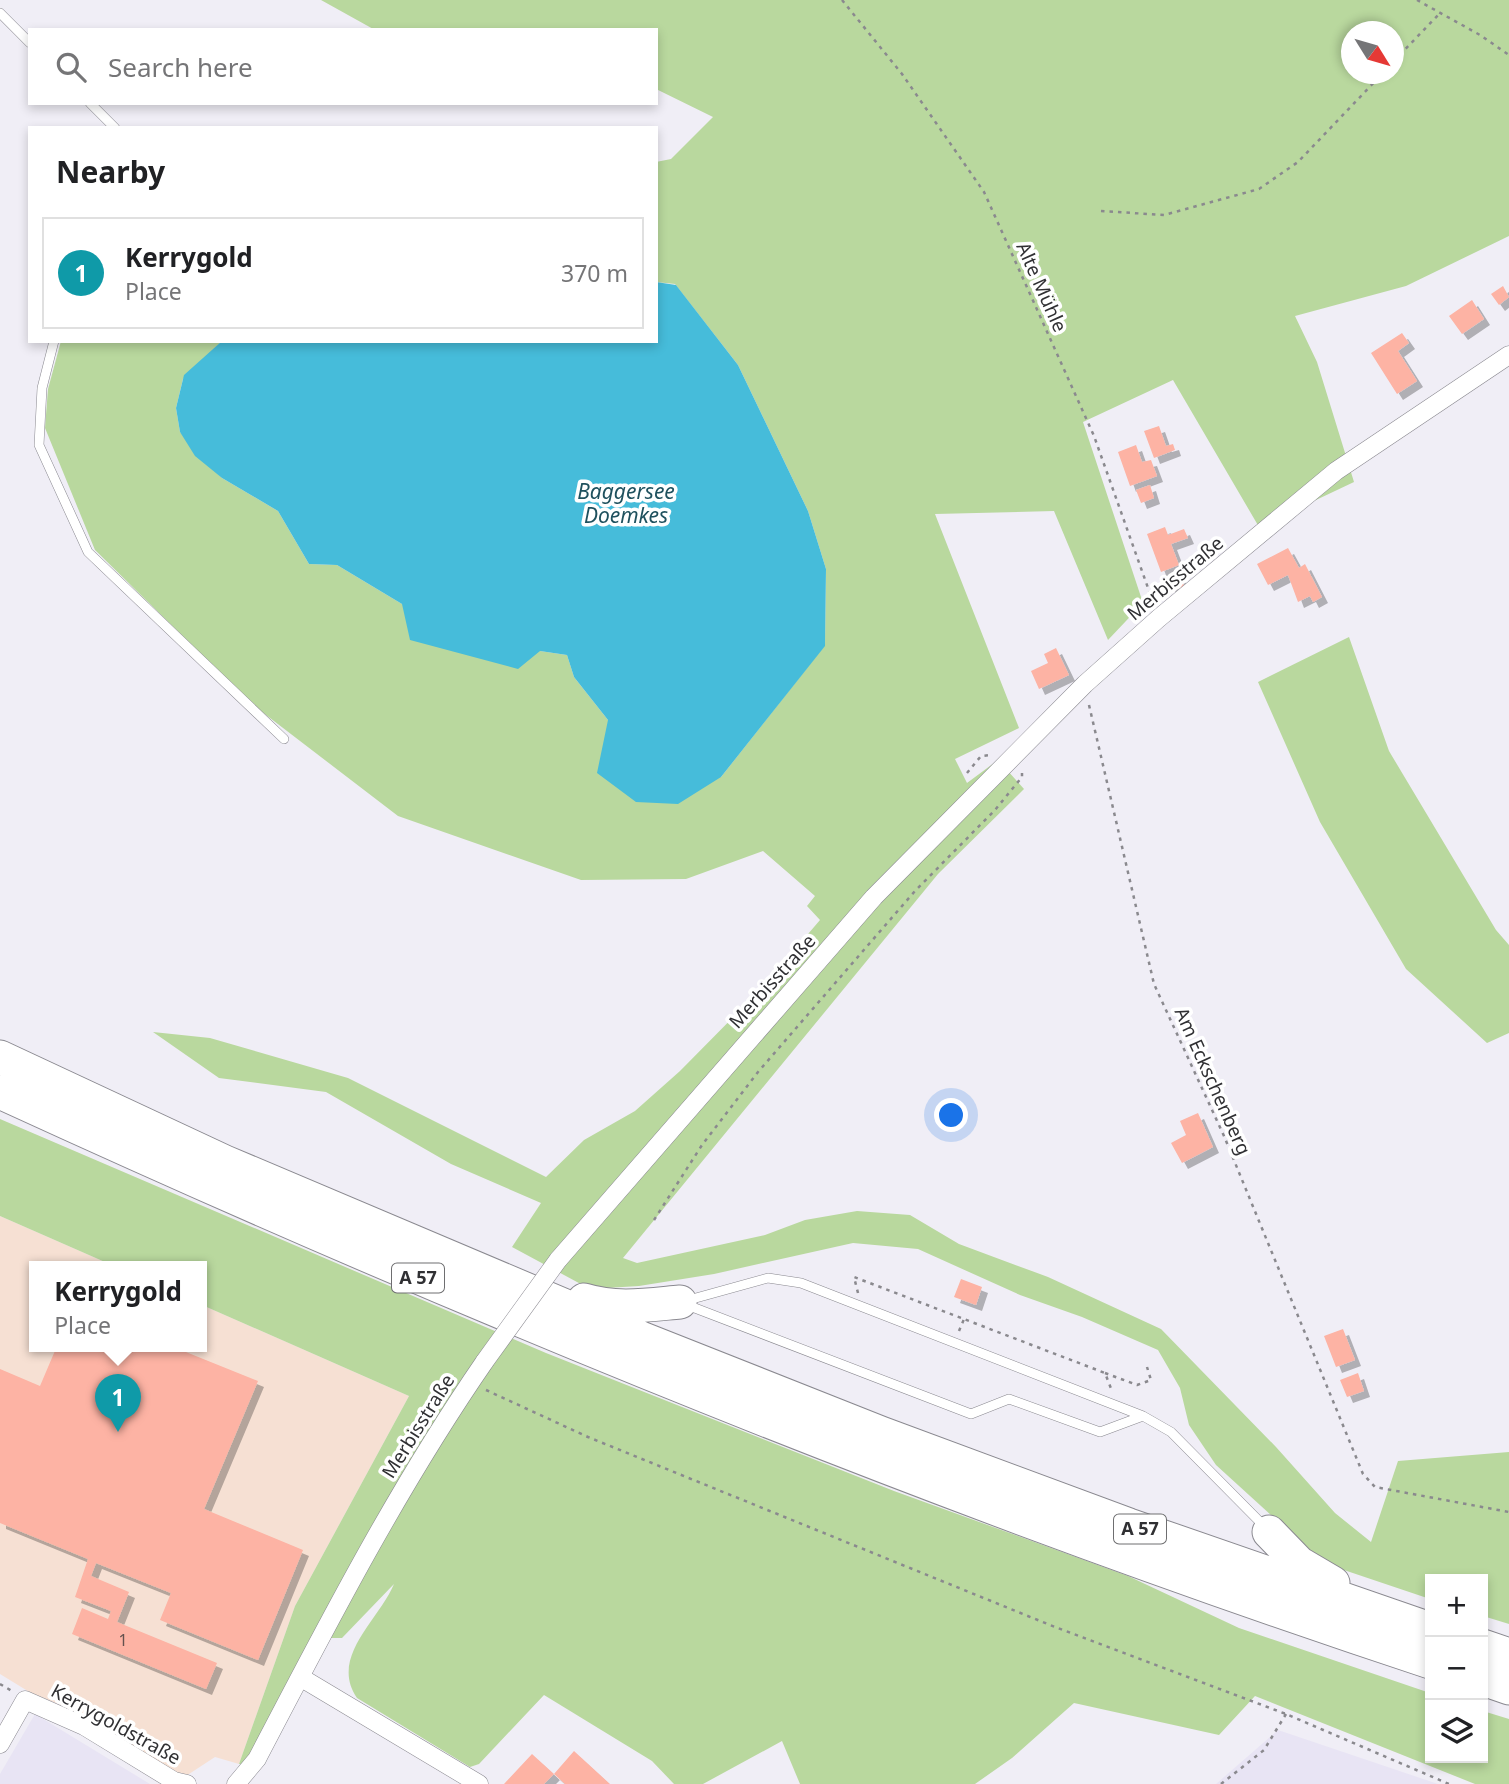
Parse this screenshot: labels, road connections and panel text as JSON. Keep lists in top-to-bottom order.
{
  "streets": {
    "highway": ["A 57"],
    "street": ["Merbisstraße", "Kerrygoldstraße"],
    "path": ["Alte Mühle", "Am Eckschenberg"]
  },
  "crossings": [
    ["Alte Mühle", "Merbisstraße"],
    ["Merbisstraße", "Am Eckschenberg"]
  ],
  "water": ["Baggersee Doemkes"],
  "house_numbers": ["1"],
  "north": "bottom right",
  "page": {
    "search": "Search here",
    "heading": "Nearby",
    "list": [
      {
        "mark": "1",
        "name": "Kerrygold",
        "note": "Place",
        "value": "370 m"
      }
    ],
    "popup": ["Kerrygold", "Place"],
    "pins": "1",
    "map_buttons": ["+", "−"]
  }
}
